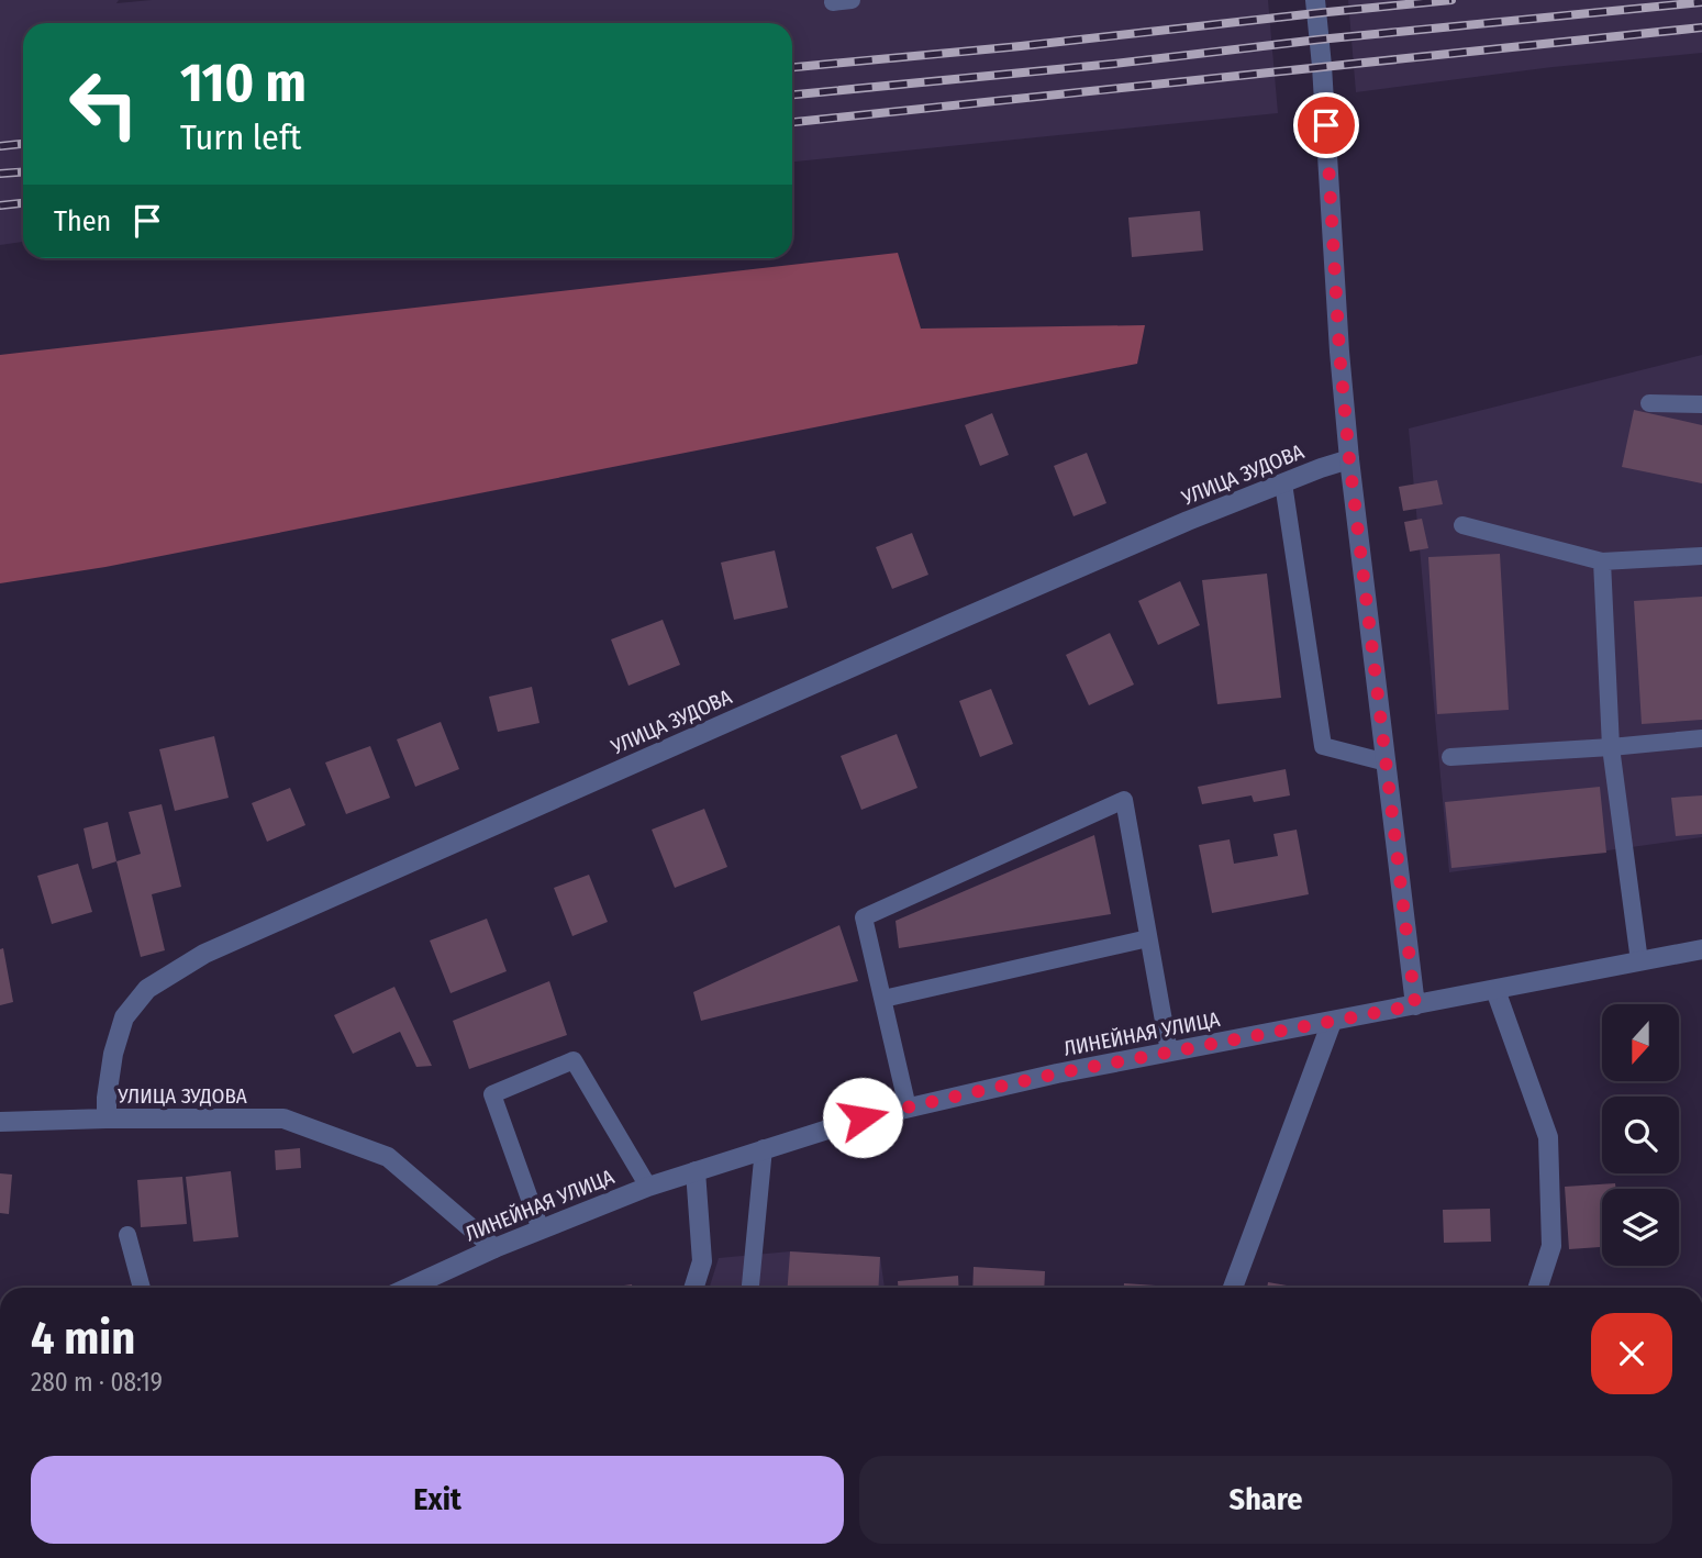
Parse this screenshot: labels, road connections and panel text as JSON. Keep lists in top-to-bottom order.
{
  "streets": {
    "street": ["УЛИЦА ЗУДОВА", "ЛИНЕЙНАЯ УЛИЦА"]
  },
  "crossings": [
    ["УЛИЦА ЗУДОВА", "ЛИНЕЙНАЯ УЛИЦА"]
  ],
  "north": "bottom",
  "page": {
    "turn": ["110 m", "Turn left"],
    "then": "Then",
    "heading": ["4 min", "280 m · 08:19"],
    "buttons": ["Exit", "Share"]
  }
}
